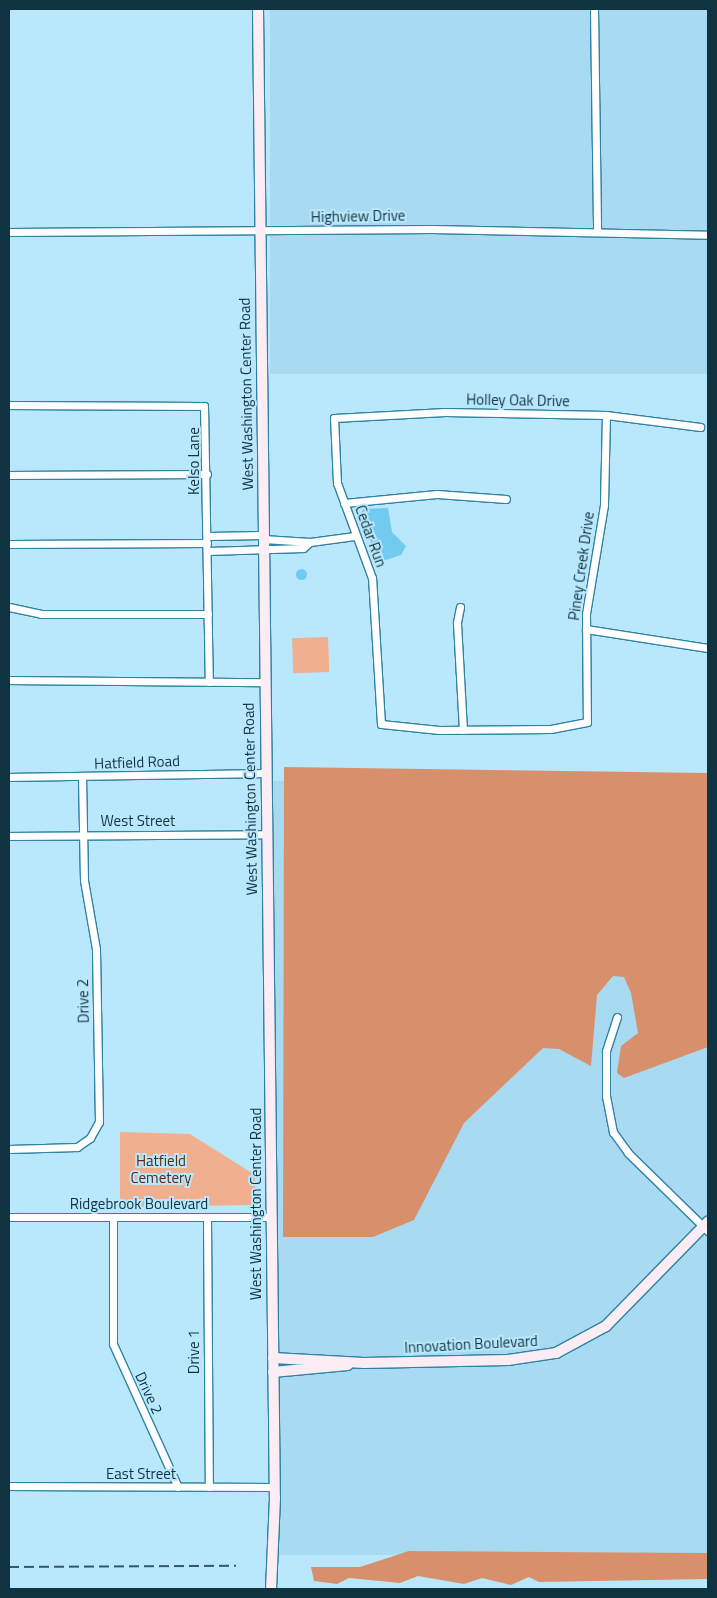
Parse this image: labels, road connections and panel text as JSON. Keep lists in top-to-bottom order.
{
  "streets": {
    "main road": ["West Washington Center Road", "Innovation Boulevard"],
    "street": [
      "Highview Drive",
      "Holley Oak Drive",
      "Kelso Lane",
      "Cedar Run",
      "Piney Creek Drive",
      "Hatfield Road",
      "West Street",
      "Drive 2",
      "Ridgebrook Boulevard",
      "Drive 1",
      "East Street"
    ]
  },
  "crossings": [
    ["Highview Drive", "West Washington Center Road"],
    ["West Washington Center Road", "Hatfield Road"],
    ["West Washington Center Road", "West Street"],
    ["West Washington Center Road", "Ridgebrook Boulevard"],
    ["West Washington Center Road", "Innovation Boulevard"],
    ["West Washington Center Road", "East Street"],
    ["Holley Oak Drive", "Cedar Run"],
    ["Holley Oak Drive", "Piney Creek Drive"],
    ["Cedar Run", "Piney Creek Drive"],
    ["Hatfield Road", "Drive 2"],
    ["West Street", "Drive 2"],
    ["Drive 2", "Ridgebrook Boulevard"],
    ["Drive 2", "East Street"],
    ["Ridgebrook Boulevard", "Drive 1"],
    ["Drive 1", "East Street"]
  ],
  "parks": ["Hatfield Cemetery"]
}
